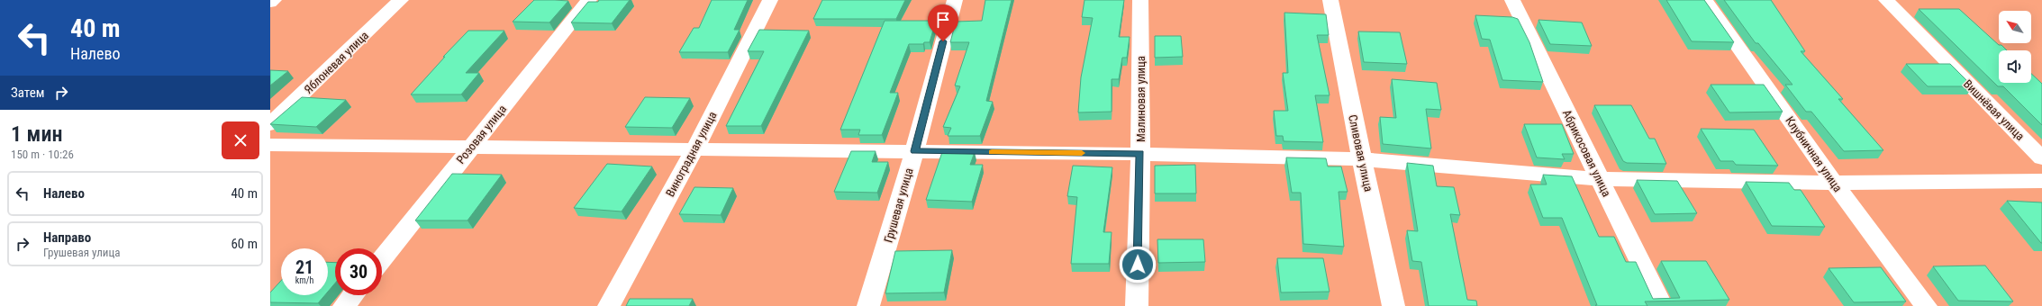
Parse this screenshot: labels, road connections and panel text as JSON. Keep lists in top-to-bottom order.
{
  "streets": {
    "street": [
      "Яблоневая улица",
      "Малиновая улица",
      "Вишнёвая улица",
      "Розовая улица",
      "Сливовая улица",
      "Абрикосовая улица",
      "Виноградная улица",
      "Клубничная улица",
      "Грушевая улица"
    ]
  },
  "north": "top left",
  "page": {
    "turn": ["40 m", "Налево"],
    "then": "Затем",
    "heading": ["1 мин", "150 m · 10:26"],
    "list": [
      {
        "name": "Налево",
        "value": "40 m"
      },
      {
        "name": "Направо",
        "note": "Грушевая улица",
        "value": "60 m"
      }
    ],
    "speed": "21 km/h",
    "limit": "30"
  }
}
